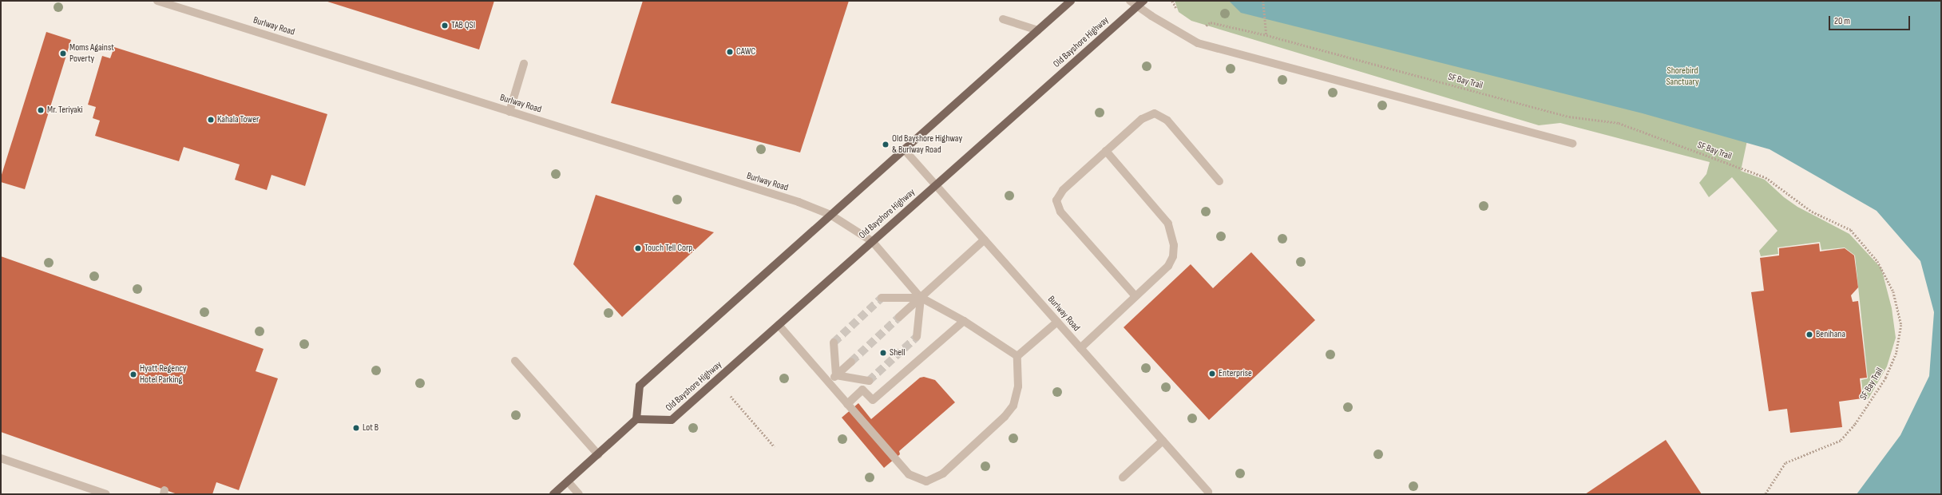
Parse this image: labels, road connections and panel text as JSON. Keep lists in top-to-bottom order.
{
  "streets": {
    "main road": ["Old Bayshore Highway"],
    "street": ["Burlway Road"],
    "path": ["SF Bay Trail"]
  },
  "crossings": [
    ["Burlway Road", "Old Bayshore Highway"]
  ],
  "parks": ["Shorebird Sanctuary"],
  "places": [
    "TAB QSI",
    "CAWC",
    "Moms Against Poverty",
    "Mr. Teriyaki",
    "Kahala Tower",
    "Old Bayshore Highway & Burlway Road",
    "Touch Tell Corp.",
    "Benihana",
    "Shell",
    "Enterprise",
    "Hyatt Regency Hotel Parking",
    "Lot B"
  ],
  "scale_bar": "20 m"
}
